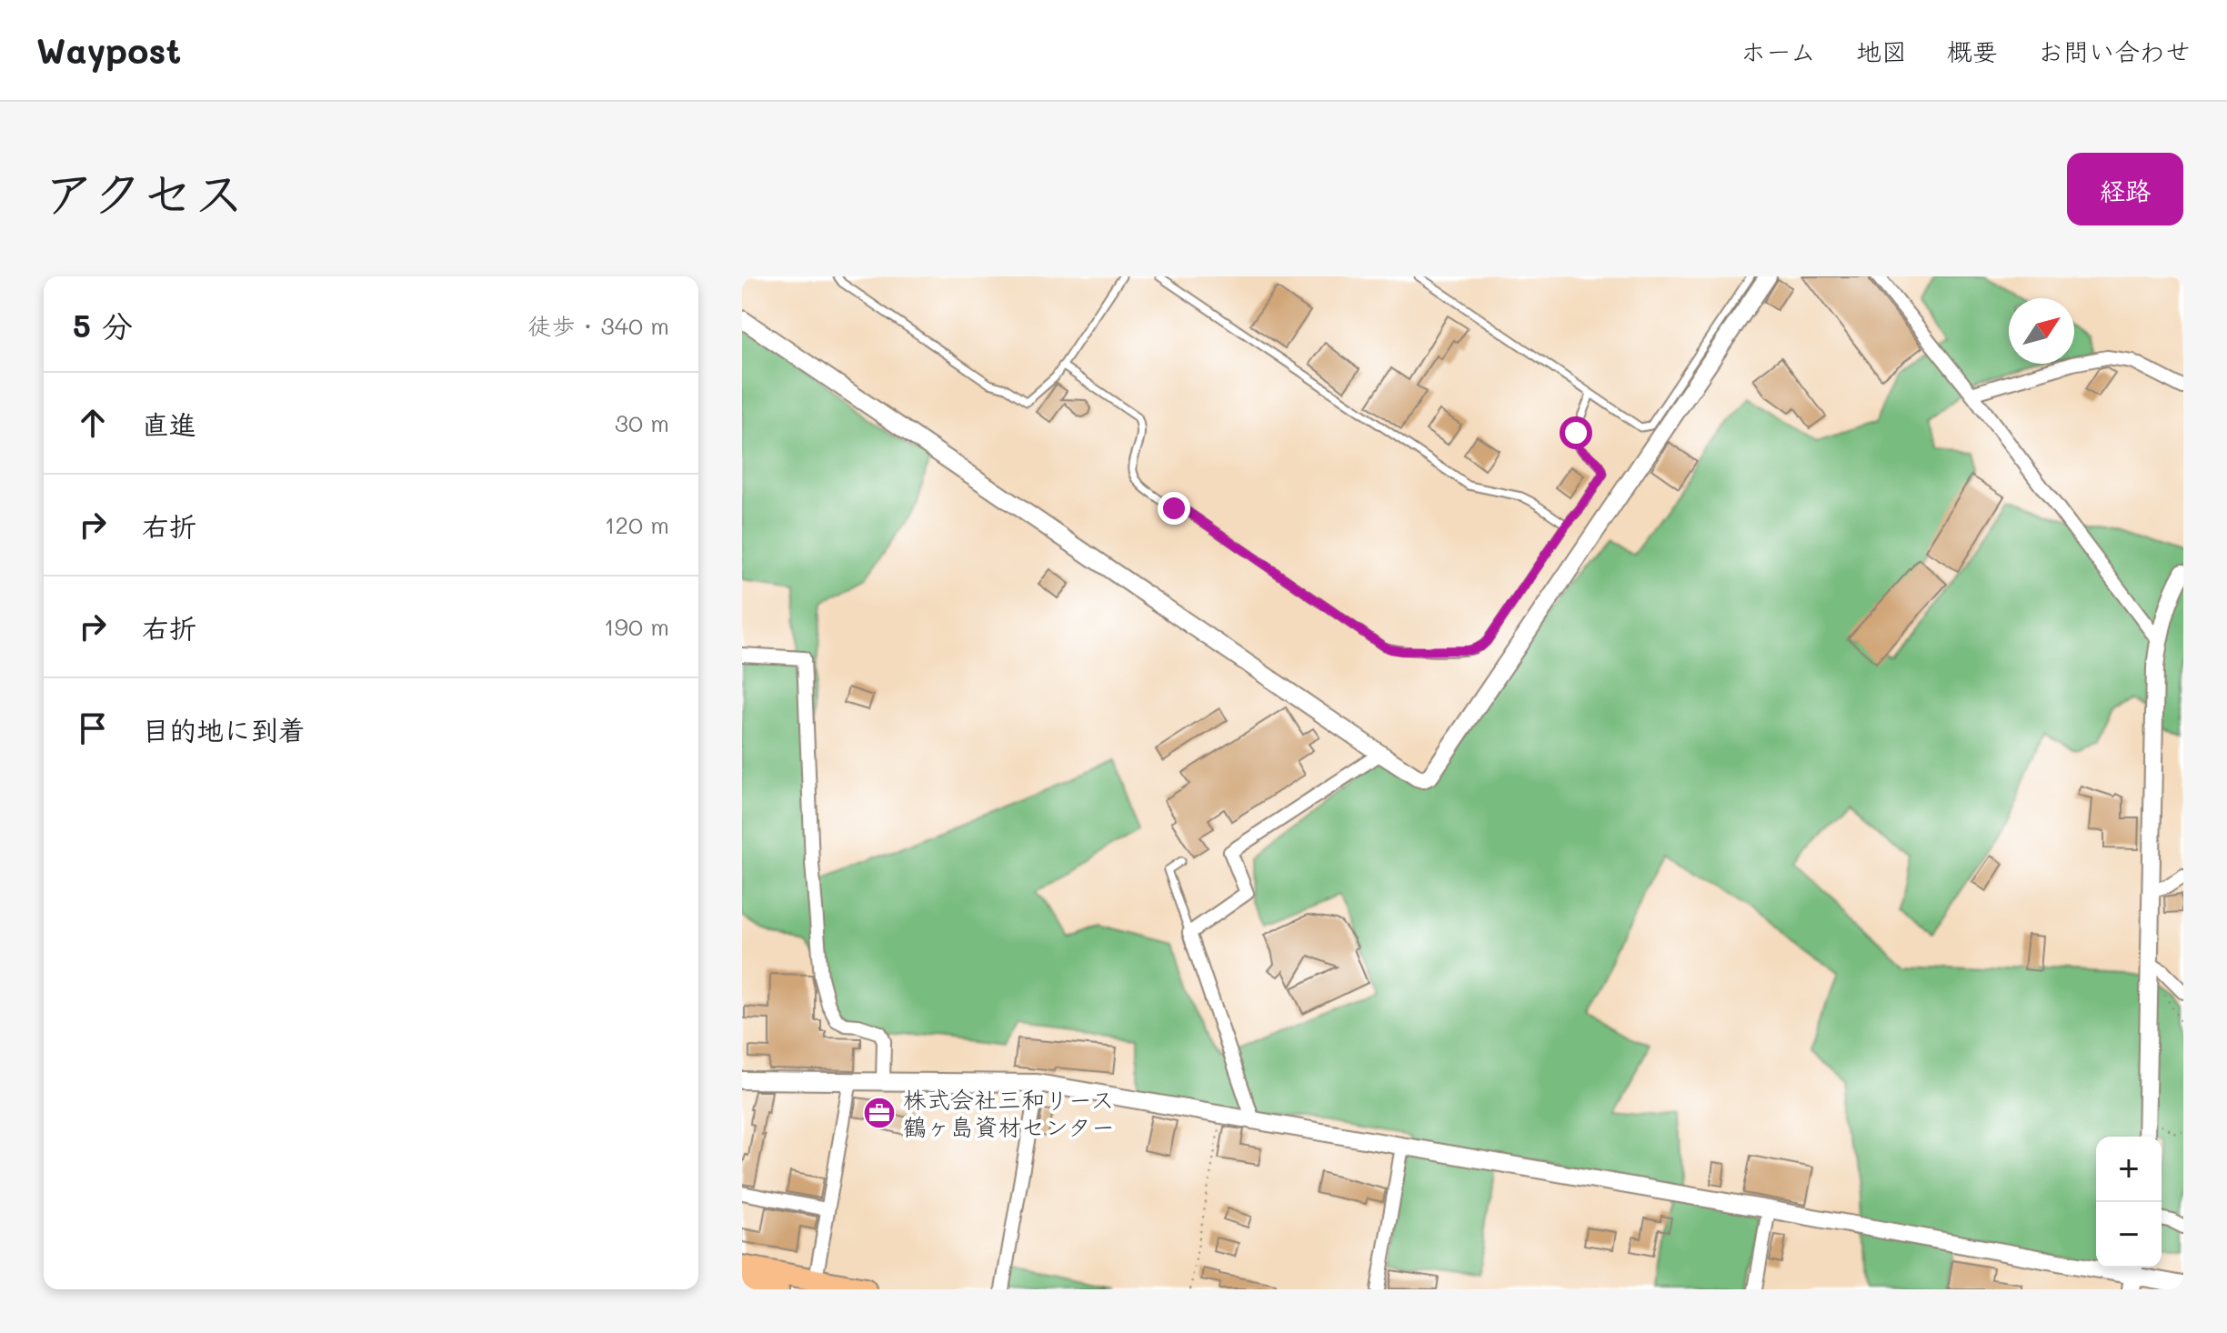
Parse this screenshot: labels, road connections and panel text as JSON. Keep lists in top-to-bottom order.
{
  "places": {
    "office": ["株式会社三和リース 鶴ヶ島資材センター"]
  },
  "north": "top right",
  "page": {
    "header": "Waypost",
    "nav": [
      "ホーム",
      "地図",
      "概要",
      "お問い合わせ"
    ],
    "title": "アクセス",
    "buttons": "経路",
    "heading": ["5 分", "徒歩 · 340 m"],
    "list": [
      ["直進", "30 m"],
      ["右折", "120 m"],
      ["右折", "190 m"],
      "目的地に到着"
    ],
    "map_buttons": ["+", "−"]
  }
}
